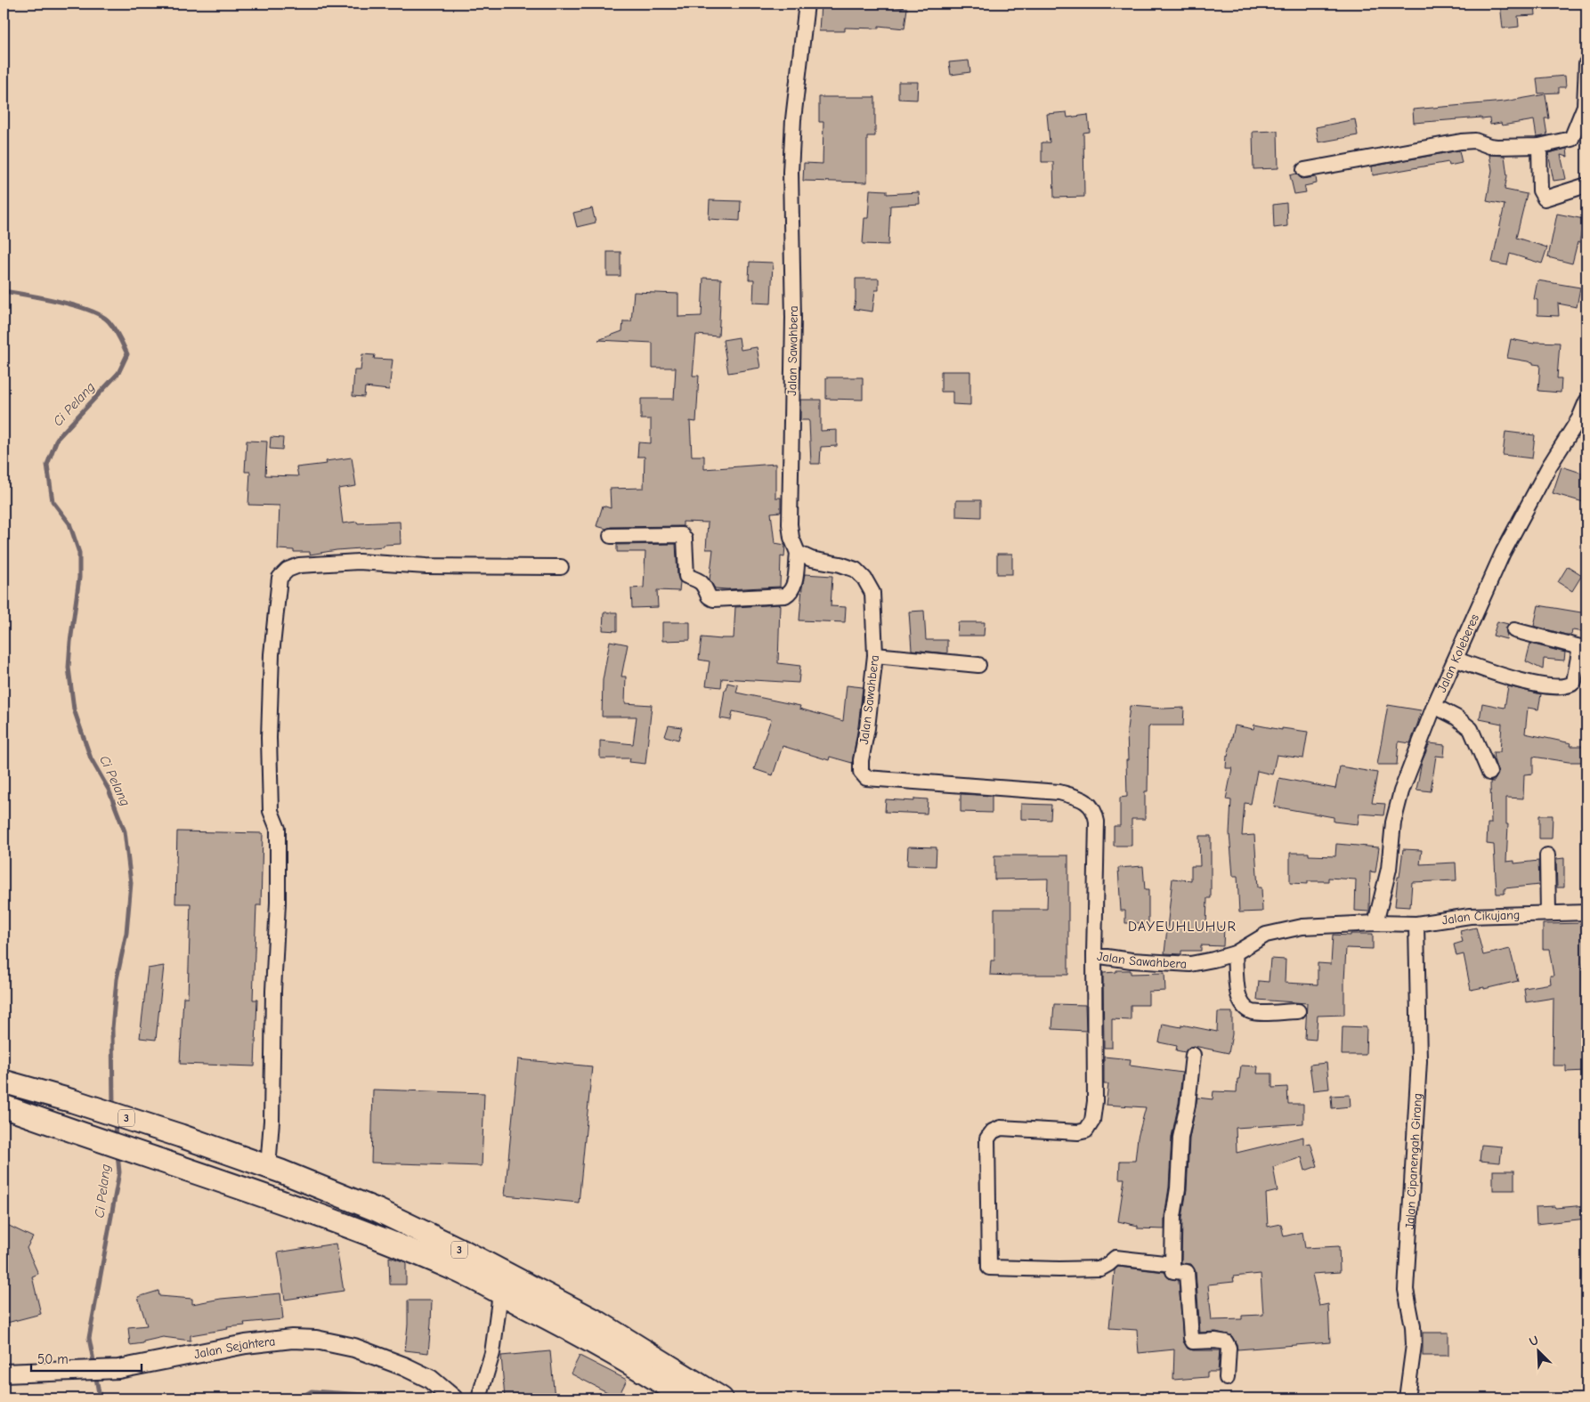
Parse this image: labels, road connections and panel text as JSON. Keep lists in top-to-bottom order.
{
  "streets": {
    "main road": ["3"],
    "street": [
      "Jalan Sawahbera",
      "Jalan Koleberes",
      "Jalan Cikujang",
      "Jalan Cipanengah Girang",
      "Jalan Sejahtera"
    ]
  },
  "crossings": [
    ["Jalan Sawahbera", "Jalan Koleberes"],
    ["Jalan Sawahbera", "Jalan Cikujang"],
    ["Jalan Koleberes", "Jalan Cikujang"],
    ["Jalan Cikujang", "Jalan Cipanengah Girang"]
  ],
  "districts": ["DAYEUHLUHUR"],
  "water": ["Ci Pelang"],
  "scale_bar": "50 m",
  "north": "top left"
}
